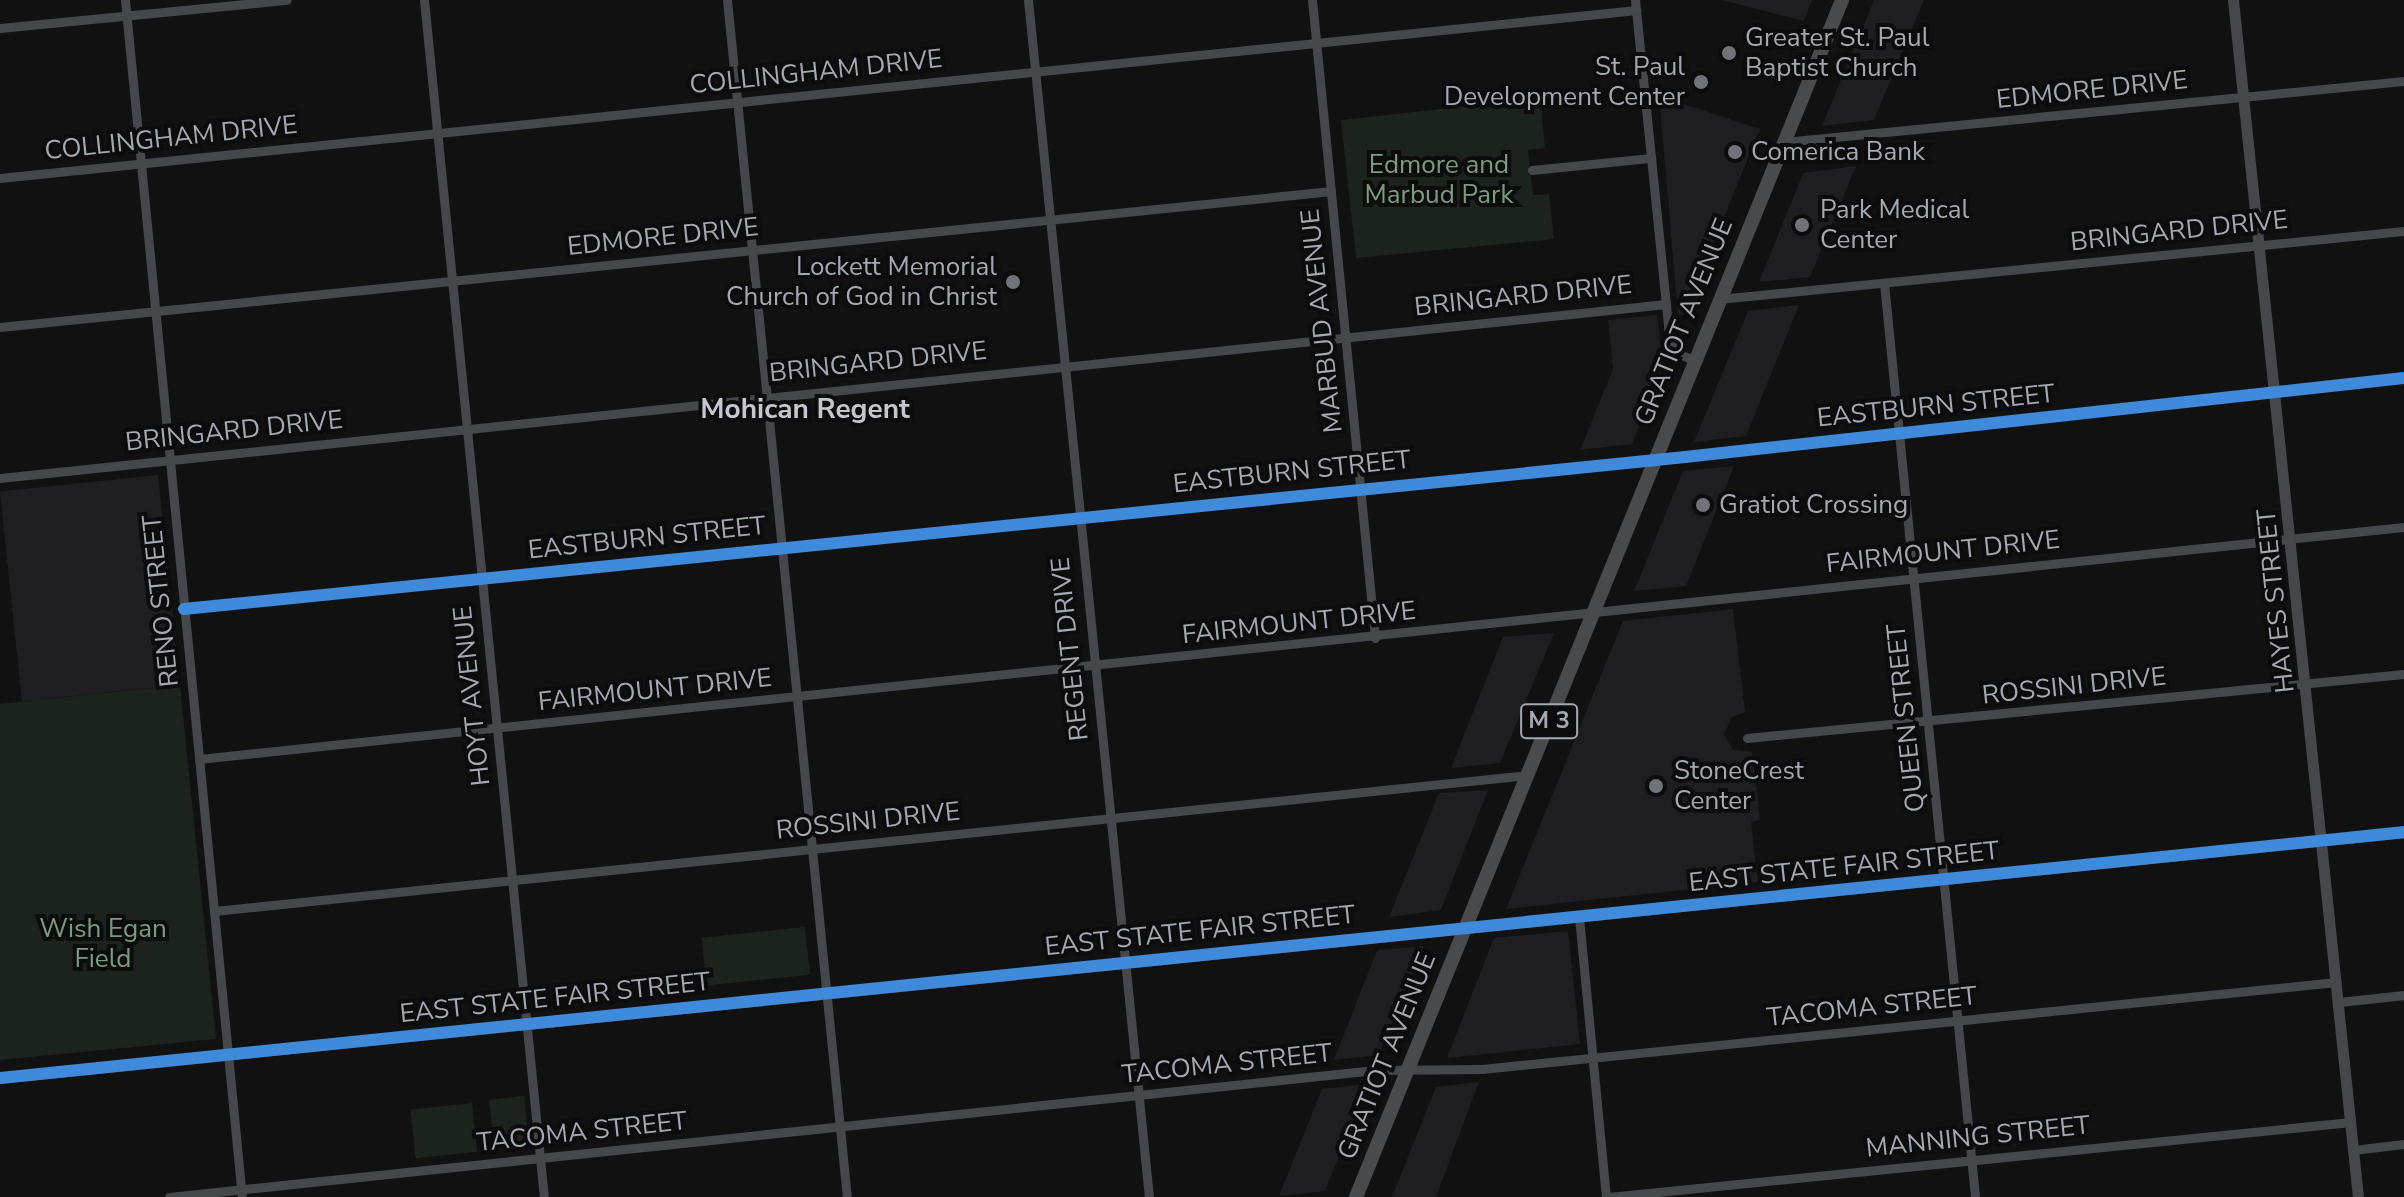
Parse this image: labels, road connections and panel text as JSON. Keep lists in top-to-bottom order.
{
  "streets": {
    "main road": ["GRATIOT AVENUE", "M 3"],
    "street": [
      "COLLINGHAM DRIVE",
      "EDMORE DRIVE",
      "BRINGARD DRIVE",
      "MARBUD AVENUE",
      "EASTBURN STREET",
      "FAIRMOUNT DRIVE",
      "RENO STREET",
      "HAYES STREET",
      "REGENT DRIVE",
      "ROSSINI DRIVE",
      "HOYT AVENUE",
      "QUEEN STREET",
      "EAST STATE FAIR STREET",
      "TACOMA STREET",
      "MANNING STREET"
    ]
  },
  "crossings": [
    ["COLLINGHAM DRIVE", "MARBUD AVENUE"],
    ["COLLINGHAM DRIVE", "RENO STREET"],
    ["COLLINGHAM DRIVE", "REGENT DRIVE"],
    ["COLLINGHAM DRIVE", "HOYT AVENUE"],
    ["EDMORE DRIVE", "MARBUD AVENUE"],
    ["EDMORE DRIVE", "GRATIOT AVENUE"],
    ["EDMORE DRIVE", "RENO STREET"],
    ["EDMORE DRIVE", "HAYES STREET"],
    ["EDMORE DRIVE", "REGENT DRIVE"],
    ["EDMORE DRIVE", "HOYT AVENUE"],
    ["BRINGARD DRIVE", "MARBUD AVENUE"],
    ["BRINGARD DRIVE", "GRATIOT AVENUE"],
    ["BRINGARD DRIVE", "RENO STREET"],
    ["BRINGARD DRIVE", "HAYES STREET"],
    ["BRINGARD DRIVE", "REGENT DRIVE"],
    ["BRINGARD DRIVE", "HOYT AVENUE"],
    ["BRINGARD DRIVE", "QUEEN STREET"],
    ["MARBUD AVENUE", "EASTBURN STREET"],
    ["MARBUD AVENUE", "FAIRMOUNT DRIVE"],
    ["GRATIOT AVENUE", "EASTBURN STREET"],
    ["GRATIOT AVENUE", "FAIRMOUNT DRIVE"],
    ["GRATIOT AVENUE", "ROSSINI DRIVE"],
    ["GRATIOT AVENUE", "EAST STATE FAIR STREET"],
    ["GRATIOT AVENUE", "TACOMA STREET"],
    ["EASTBURN STREET", "RENO STREET"],
    ["EASTBURN STREET", "HAYES STREET"],
    ["EASTBURN STREET", "REGENT DRIVE"],
    ["EASTBURN STREET", "HOYT AVENUE"],
    ["EASTBURN STREET", "QUEEN STREET"],
    ["FAIRMOUNT DRIVE", "RENO STREET"],
    ["FAIRMOUNT DRIVE", "HAYES STREET"],
    ["FAIRMOUNT DRIVE", "REGENT DRIVE"],
    ["FAIRMOUNT DRIVE", "HOYT AVENUE"],
    ["FAIRMOUNT DRIVE", "QUEEN STREET"],
    ["RENO STREET", "ROSSINI DRIVE"],
    ["RENO STREET", "EAST STATE FAIR STREET"],
    ["RENO STREET", "TACOMA STREET"],
    ["HAYES STREET", "ROSSINI DRIVE"],
    ["HAYES STREET", "EAST STATE FAIR STREET"],
    ["HAYES STREET", "TACOMA STREET"],
    ["HAYES STREET", "MANNING STREET"],
    ["REGENT DRIVE", "ROSSINI DRIVE"],
    ["REGENT DRIVE", "EAST STATE FAIR STREET"],
    ["REGENT DRIVE", "TACOMA STREET"],
    ["ROSSINI DRIVE", "HOYT AVENUE"],
    ["ROSSINI DRIVE", "QUEEN STREET"],
    ["HOYT AVENUE", "EAST STATE FAIR STREET"],
    ["HOYT AVENUE", "TACOMA STREET"],
    ["QUEEN STREET", "EAST STATE FAIR STREET"],
    ["QUEEN STREET", "TACOMA STREET"],
    ["QUEEN STREET", "MANNING STREET"]
  ],
  "districts": ["Mohican Regent"],
  "parks": ["Edmore and Marbud Park", "Wish Egan Field"],
  "places": [
    "Greater St. Paul Baptist Church",
    "St. Paul Development Center",
    "Comerica Bank",
    "Park Medical Center",
    "Lockett Memorial Church of God in Christ",
    "Gratiot Crossing",
    "StoneCrest Center"
  ]
}
